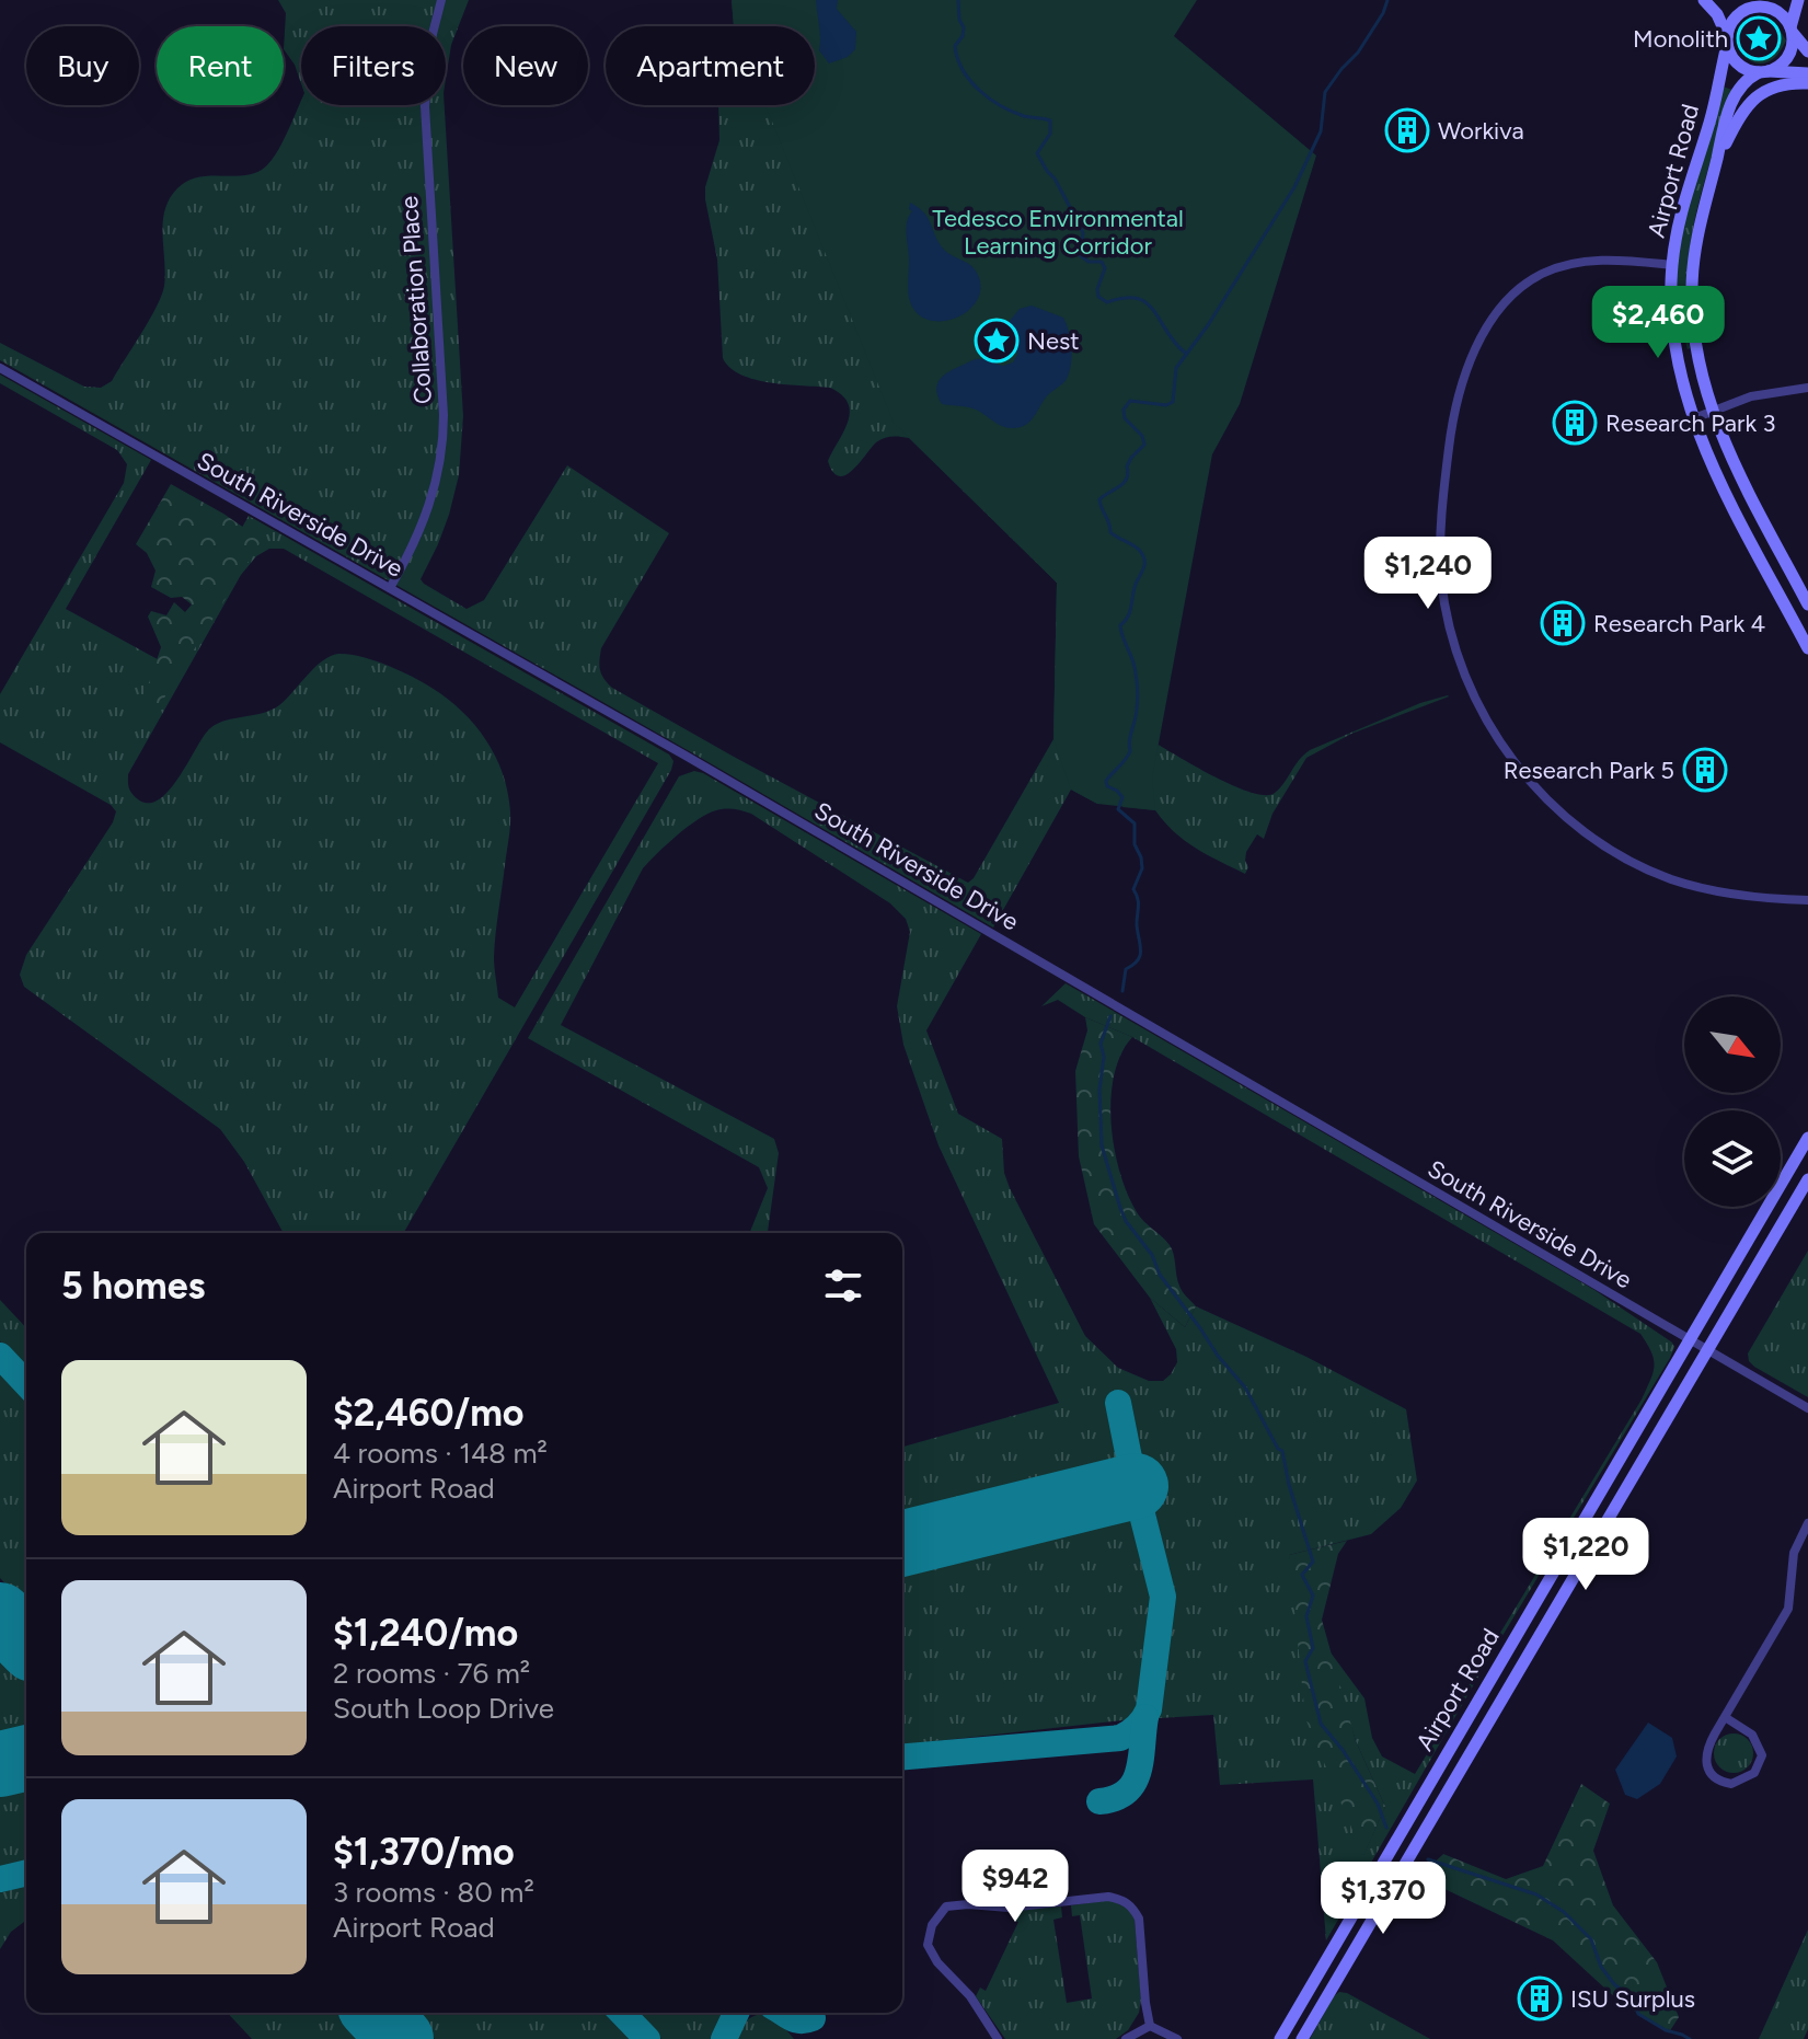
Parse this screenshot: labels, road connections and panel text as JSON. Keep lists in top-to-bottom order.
{
  "streets": {
    "main road": ["Airport Road"],
    "street": ["Collaboration Place", "South Riverside Drive"]
  },
  "crossings": [
    ["Airport Road", "South Riverside Drive"],
    ["Collaboration Place", "South Riverside Drive"]
  ],
  "parks": ["Tedesco Environmental Learning Corridor"],
  "places": {
    "place": ["Monolith", "Nest"],
    "building": [
      "Workiva",
      "Research Park 3",
      "Research Park 4",
      "Research Park 5",
      "ISU Surplus"
    ]
  },
  "north": "bottom right",
  "page": {
    "chip": [
      "Buy",
      "Rent",
      "Filters",
      "New",
      "Apartment"
    ],
    "price": [
      "$2,460",
      "$1,240",
      "$1,220",
      "$942",
      "$1,370"
    ],
    "heading": "5 homes",
    "list": [
      {
        "name": "$2,460/mo",
        "note": "4 rooms · 148 m² · Airport Road"
      },
      {
        "name": "$1,240/mo",
        "note": "2 rooms · 76 m² · South Loop Drive"
      },
      {
        "name": "$1,370/mo",
        "note": "3 rooms · 80 m² · Airport Road"
      }
    ]
  }
}
